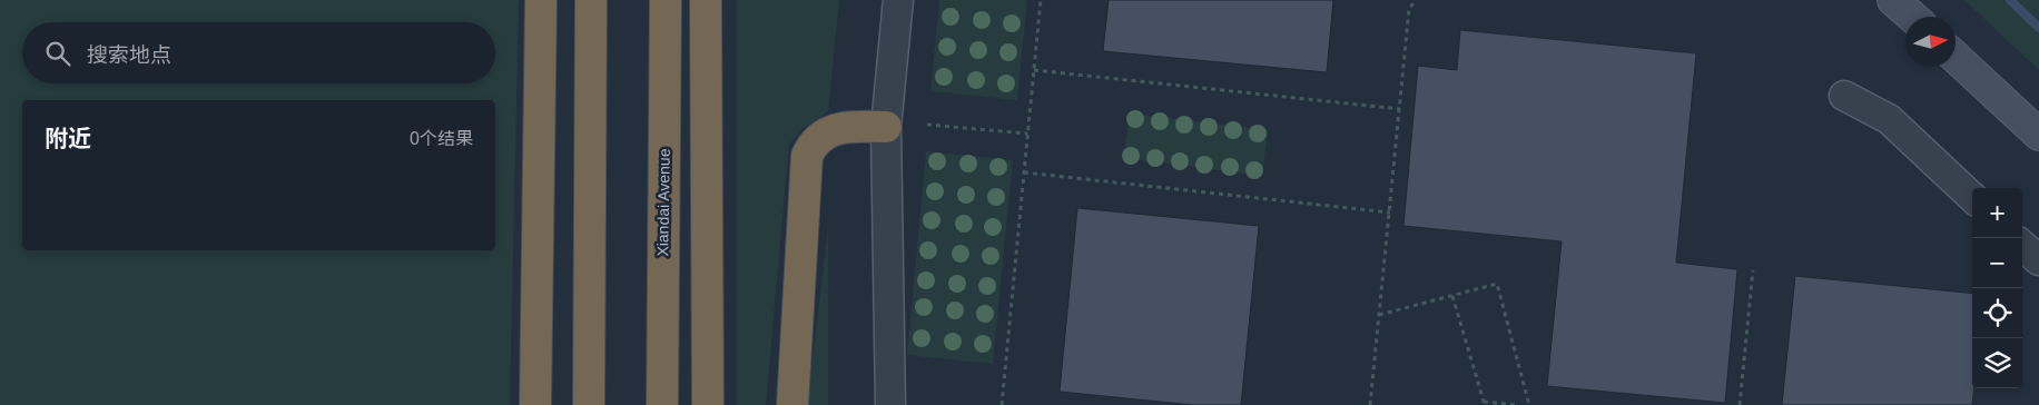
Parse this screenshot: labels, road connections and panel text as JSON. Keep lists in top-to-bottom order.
{
  "streets": {
    "highway": ["Xiandai Avenue"]
  },
  "north": "right",
  "page": {
    "search": "搜索地点",
    "heading": ["附近", "0个结果"],
    "map_buttons": ["+", "−"]
  }
}
